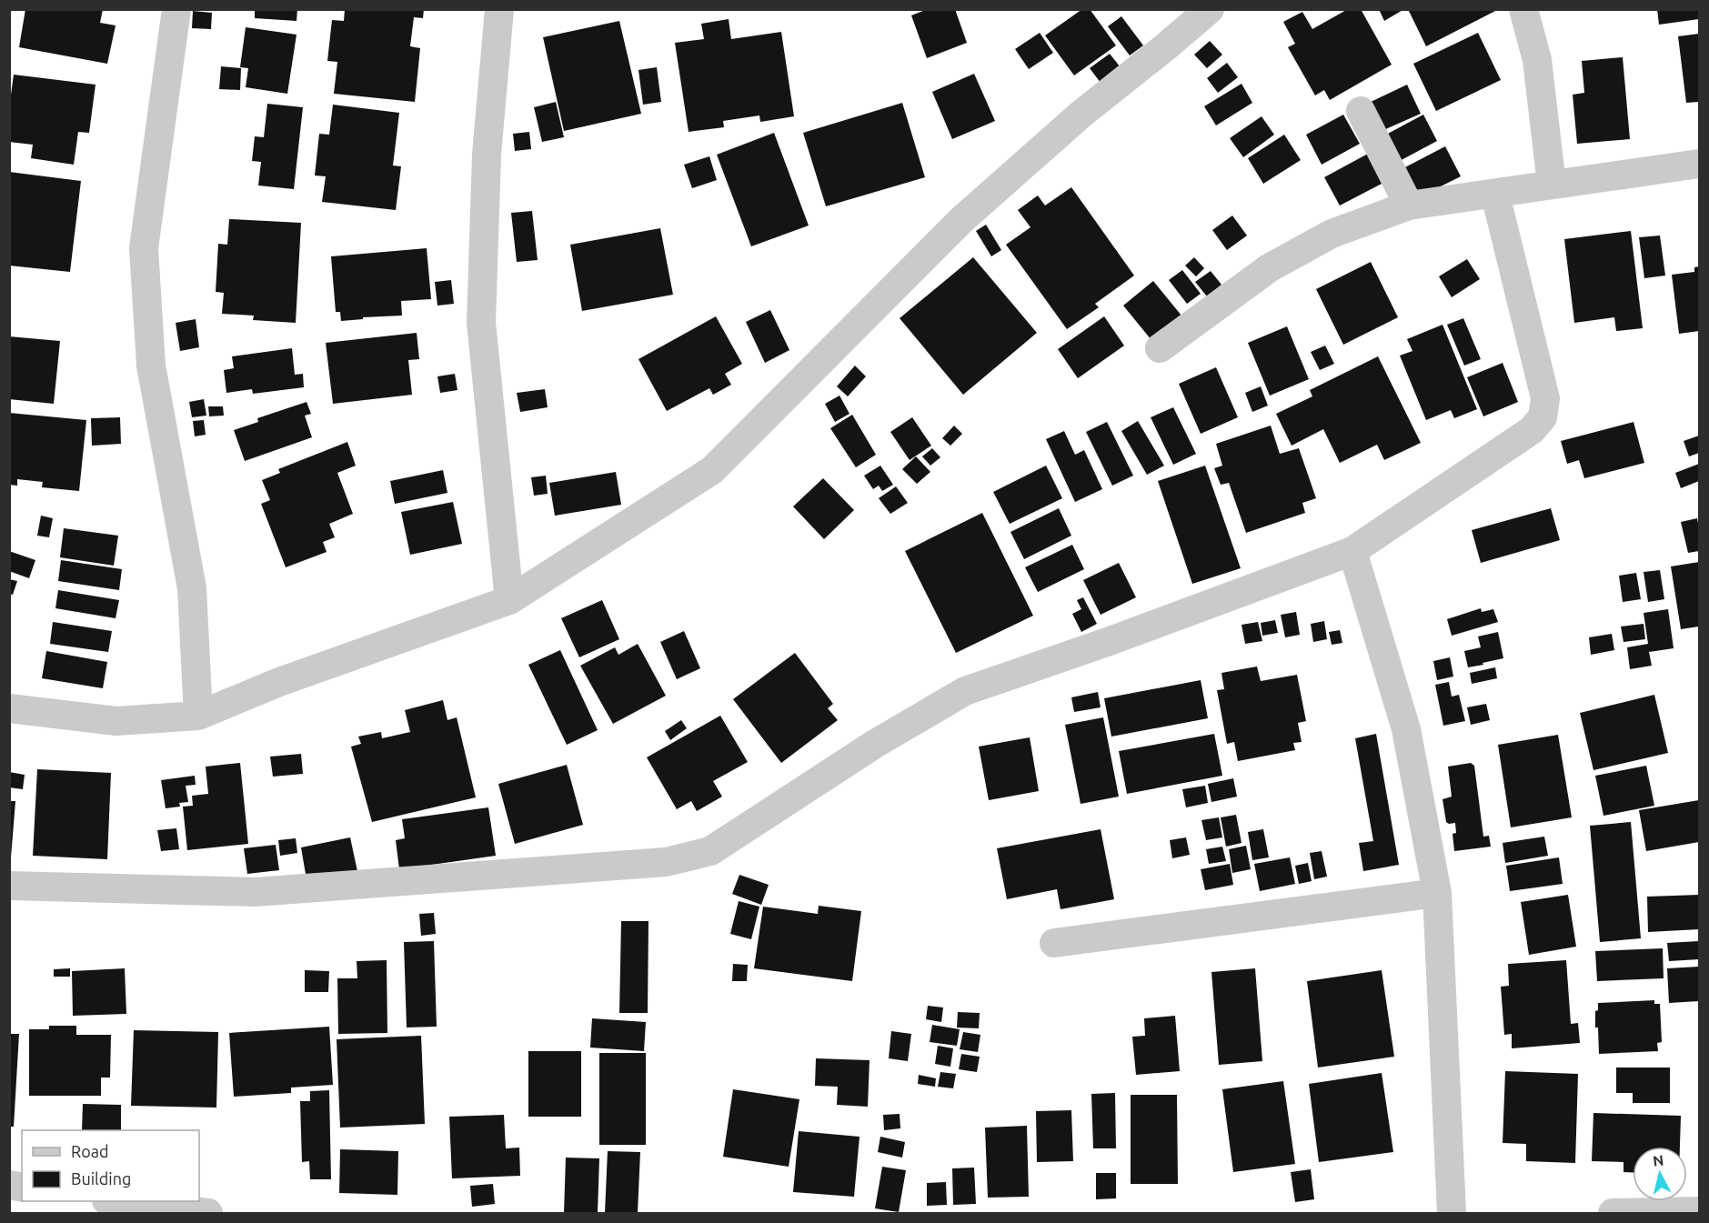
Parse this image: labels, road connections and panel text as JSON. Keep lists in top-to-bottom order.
{
  "legend": ["Road", "Building"],
  "north": "top"
}
